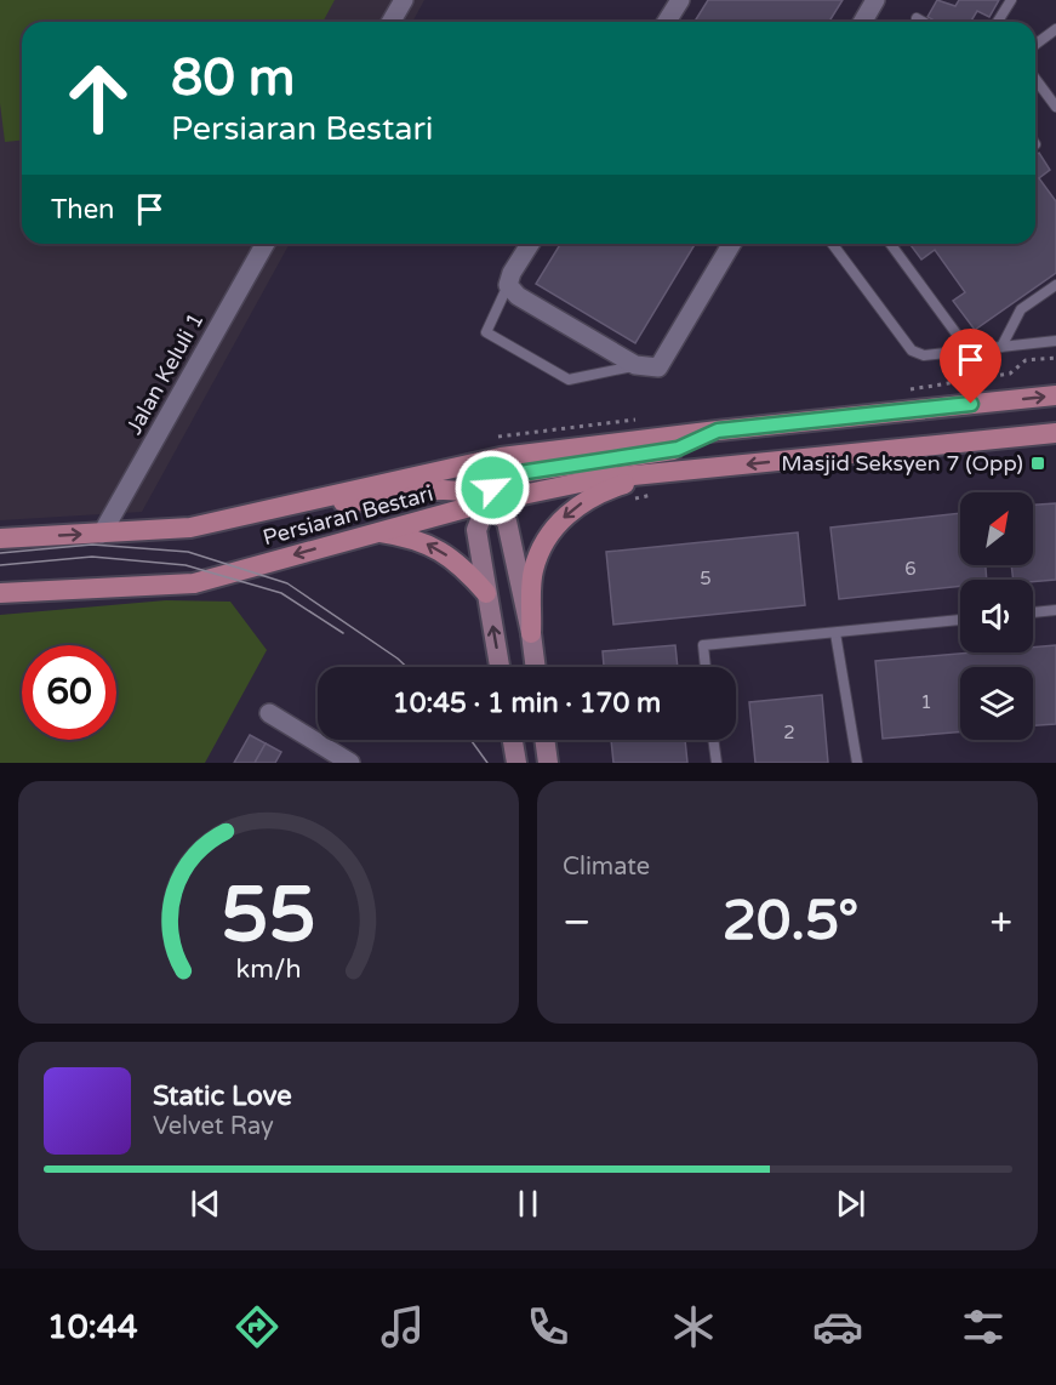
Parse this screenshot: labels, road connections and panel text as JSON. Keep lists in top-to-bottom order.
{
  "streets": {
    "main road": ["Persiaran Bestari"],
    "street": ["Jalan Keluli 1"]
  },
  "crossings": [
    ["Jalan Keluli 1", "Persiaran Bestari"]
  ],
  "places": {
    "transit": ["Masjid Seksyen 7 (Opp)"]
  },
  "house_numbers": [
    "6",
    "5",
    "1",
    "2"
  ],
  "north": "top right",
  "page": {
    "turn": ["80 m", "Persiaran Bestari"],
    "then": "Then",
    "limit": "60",
    "trip": "10:45 · 1 min · 170 m",
    "tile": "Climate",
    "heat": ["−", "20.5°", "+"],
    "song": ["Static Love", "Velvet Ray"],
    "tabs": "10:44",
    "gauge": ["55", "km/h"]
  }
}
